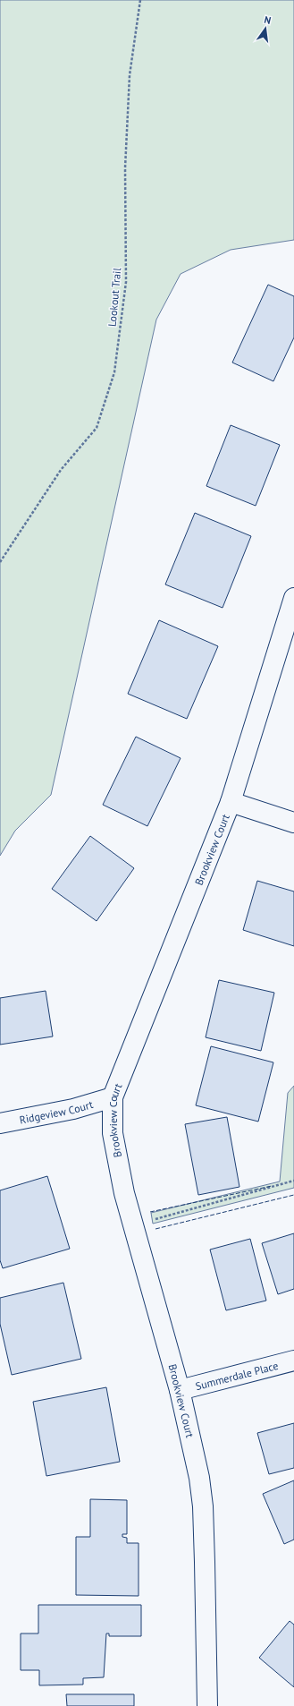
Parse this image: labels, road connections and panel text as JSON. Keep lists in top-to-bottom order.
{
  "streets": {
    "street": ["Brookview Court", "Ridgeview Court", "Summerdale Place"],
    "path": ["Lookout Trail"]
  },
  "crossings": [
    ["Brookview Court", "Ridgeview Court"],
    ["Brookview Court", "Summerdale Place"]
  ],
  "north": "top"
}
